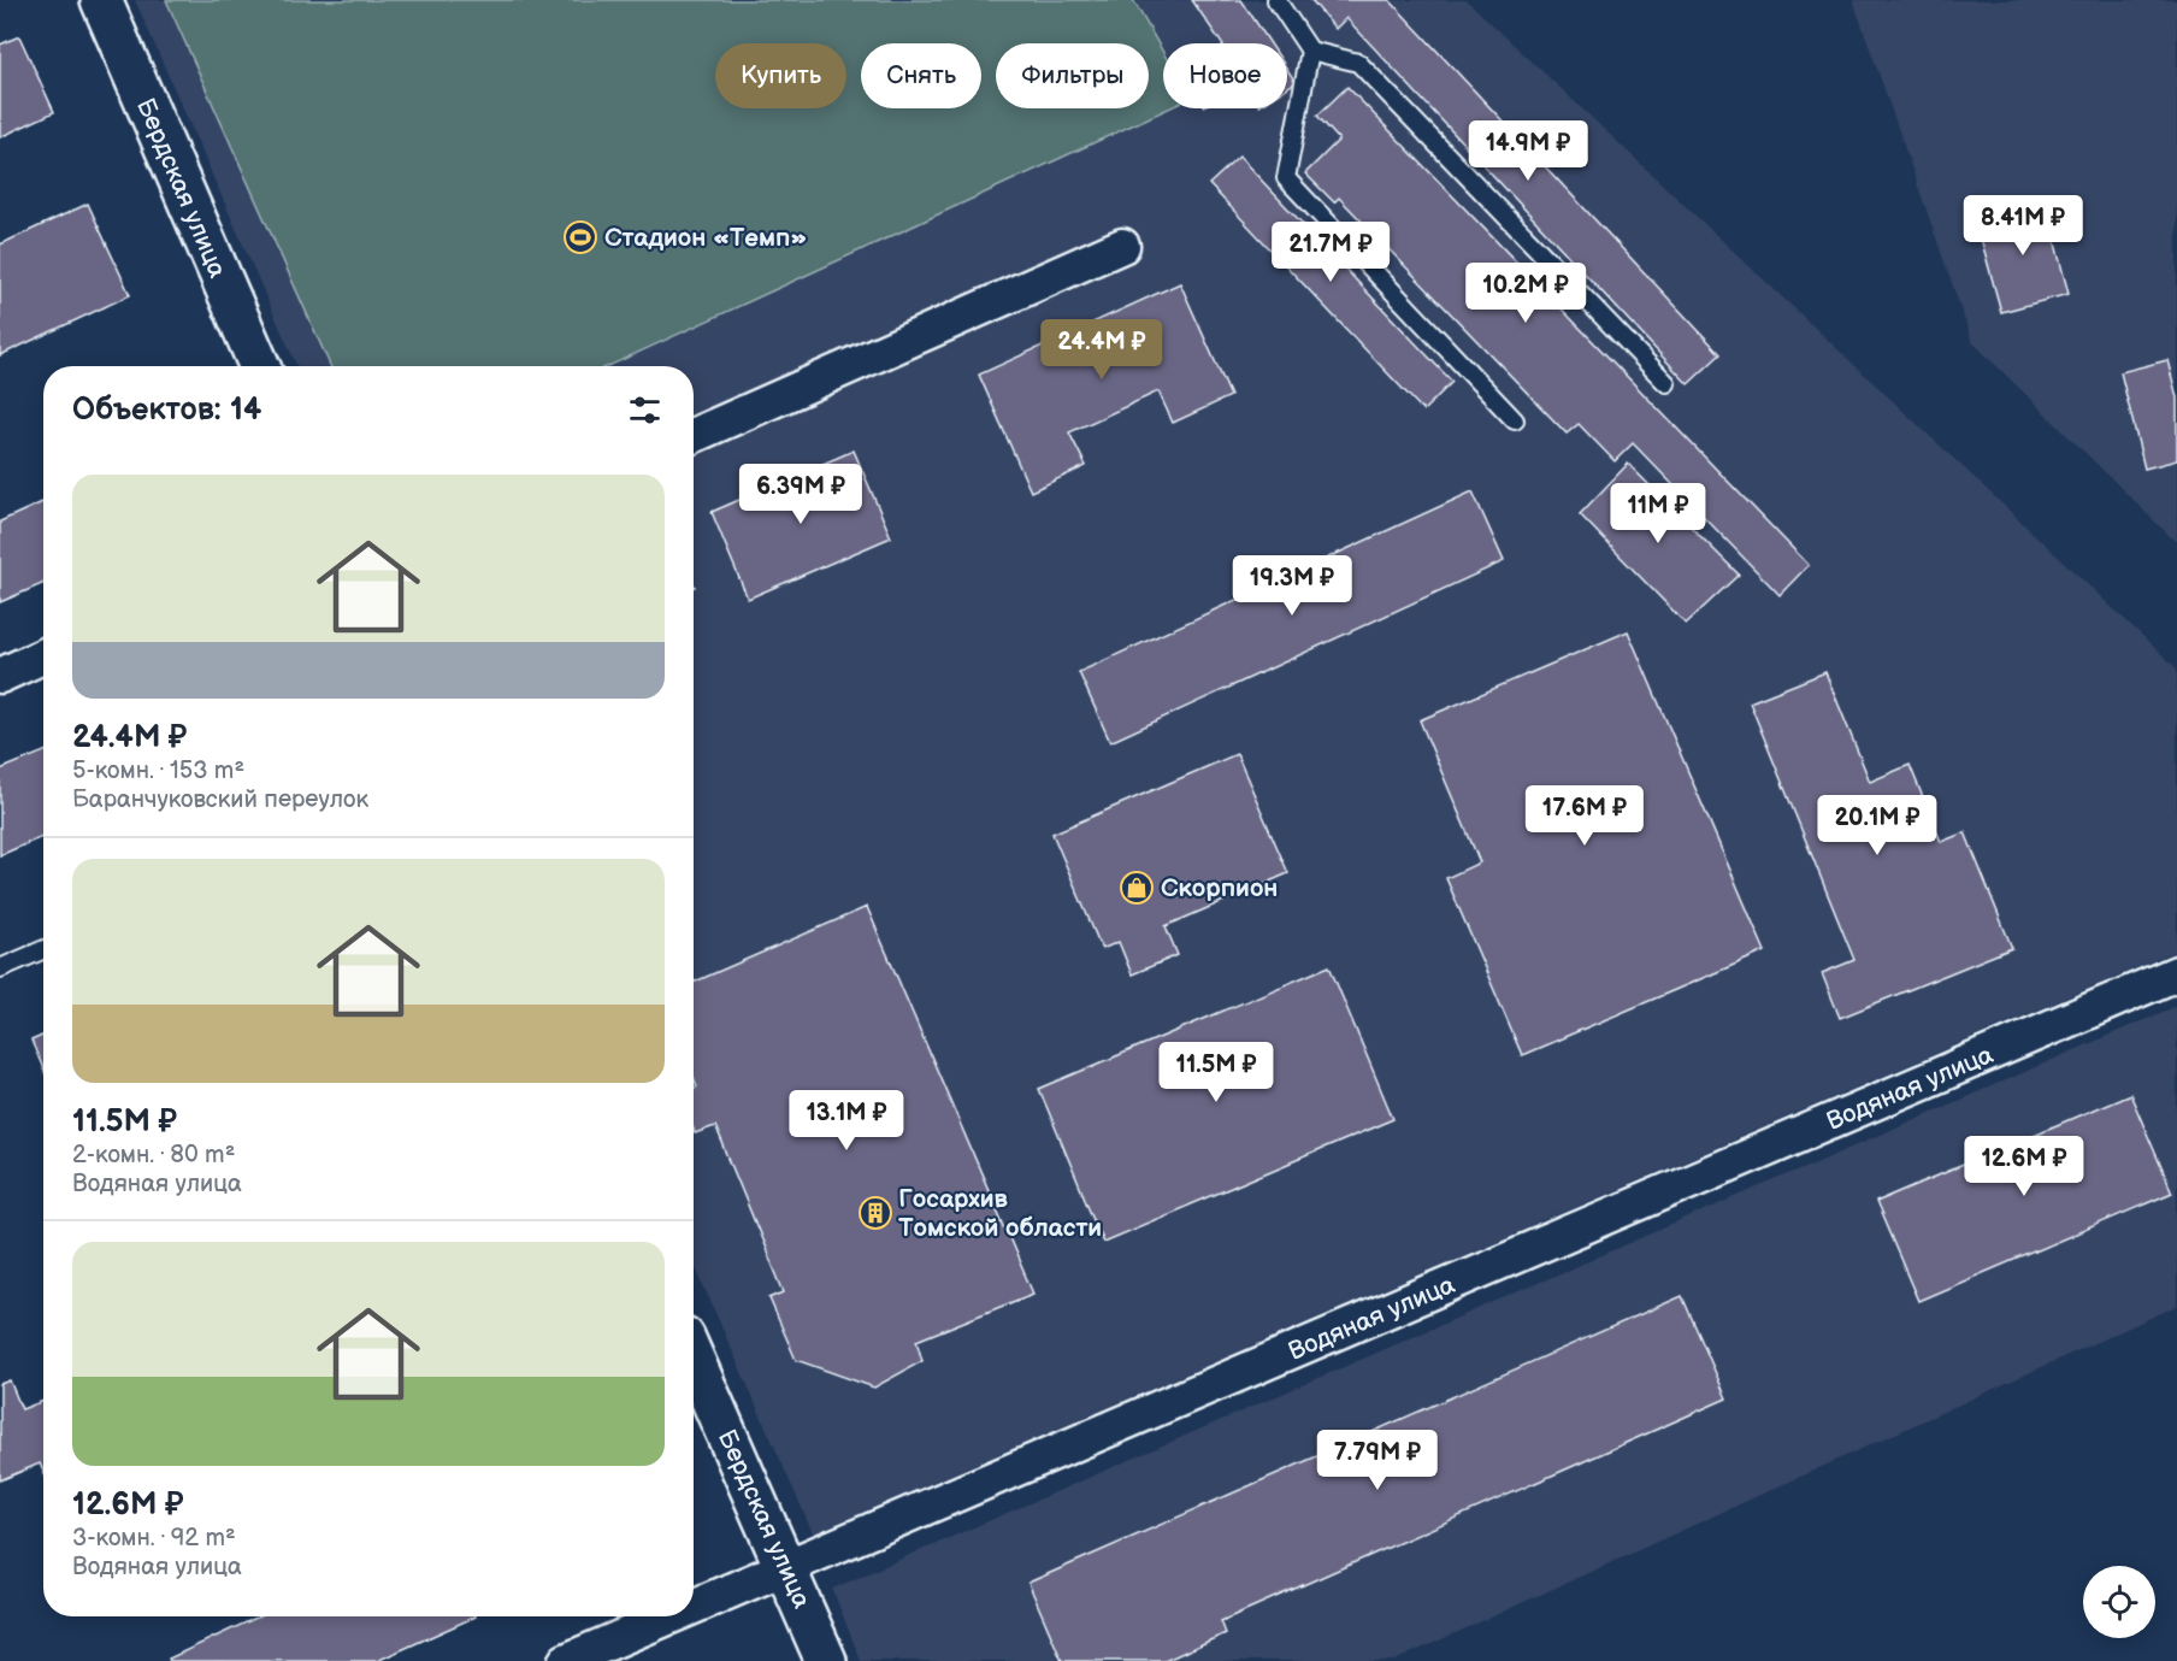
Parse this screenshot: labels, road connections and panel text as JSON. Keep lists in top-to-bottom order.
{
  "streets": {
    "street": ["Бердская улица", "Водяная улица"]
  },
  "crossings": [
    ["Бердская улица", "Водяная улица"]
  ],
  "places": {
    "sports": ["Стадион «Темп»"],
    "shop": ["Скорпион"],
    "building": ["Госархив Томской области"]
  },
  "page": {
    "chip": [
      "Купить",
      "Снять",
      "Фильтры",
      "Новое"
    ],
    "price": [
      "14.9M ₽",
      "8.41M ₽",
      "21.7M ₽",
      "10.2M ₽",
      "24.4M ₽",
      "6.39M ₽",
      "11M ₽",
      "19.3M ₽",
      "17.6M ₽",
      "20.1M ₽",
      "11.5M ₽",
      "13.1M ₽",
      "12.6M ₽",
      "7.79M ₽"
    ],
    "heading": "Объектов: 14",
    "list": [
      {
        "name": "24.4M ₽",
        "note": "5-комн. · 153 m² · Баранчуковский переулок"
      },
      {
        "name": "11.5M ₽",
        "note": "2-комн. · 80 m² · Водяная улица"
      },
      {
        "name": "12.6M ₽",
        "note": "3-комн. · 92 m² · Водяная улица"
      }
    ]
  }
}
